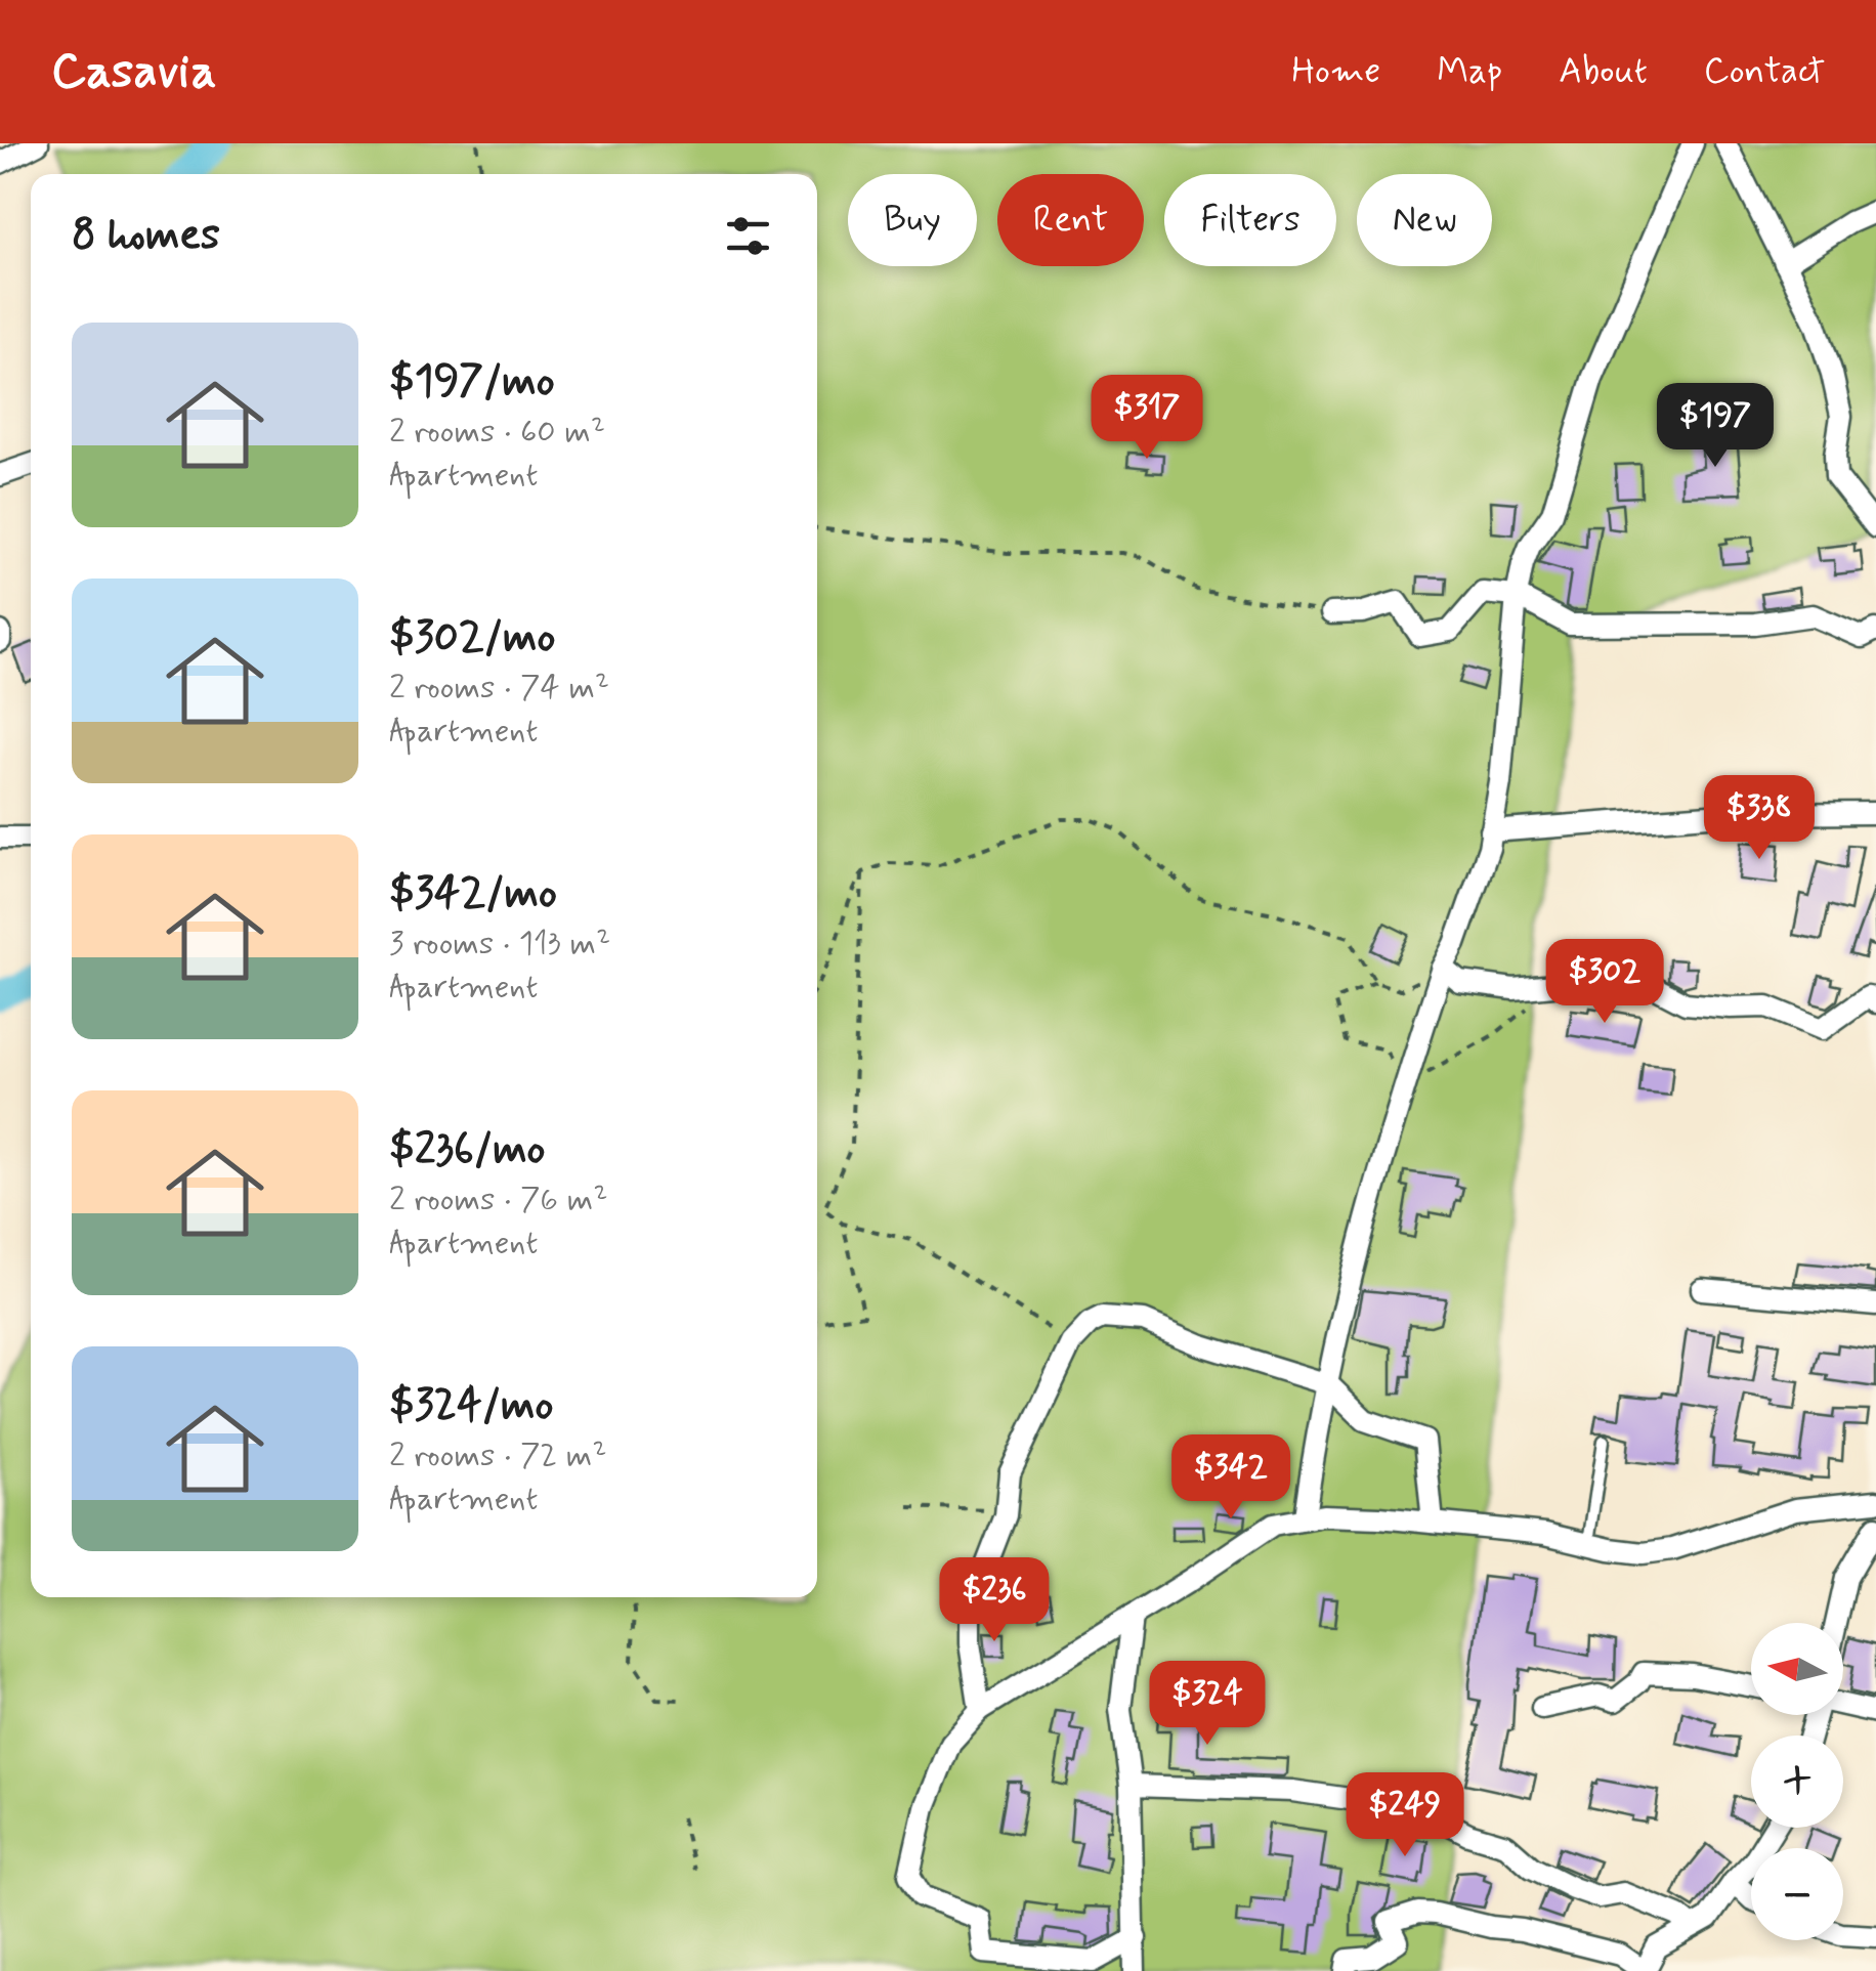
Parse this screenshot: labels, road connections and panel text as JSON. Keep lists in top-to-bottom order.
{
  "north": "left",
  "page": {
    "header": "Casavia",
    "nav": [
      "Home",
      "Map",
      "About",
      "Contact"
    ],
    "chip": [
      "Buy",
      "Rent",
      "Filters",
      "New"
    ],
    "heading": "8 homes",
    "list": [
      {
        "name": "$197/mo",
        "note": "2 rooms · 60 m² · Apartment"
      },
      {
        "name": "$302/mo",
        "note": "2 rooms · 74 m² · Apartment"
      },
      {
        "name": "$342/mo",
        "note": "3 rooms · 113 m² · Apartment"
      },
      {
        "name": "$236/mo",
        "note": "2 rooms · 76 m² · Apartment"
      },
      {
        "name": "$324/mo",
        "note": "2 rooms · 72 m² · Apartment"
      }
    ],
    "price": [
      "$317",
      "$197",
      "$338",
      "$302",
      "$342",
      "$236",
      "$324",
      "$249"
    ],
    "map_buttons": ["+", "−"]
  }
}
